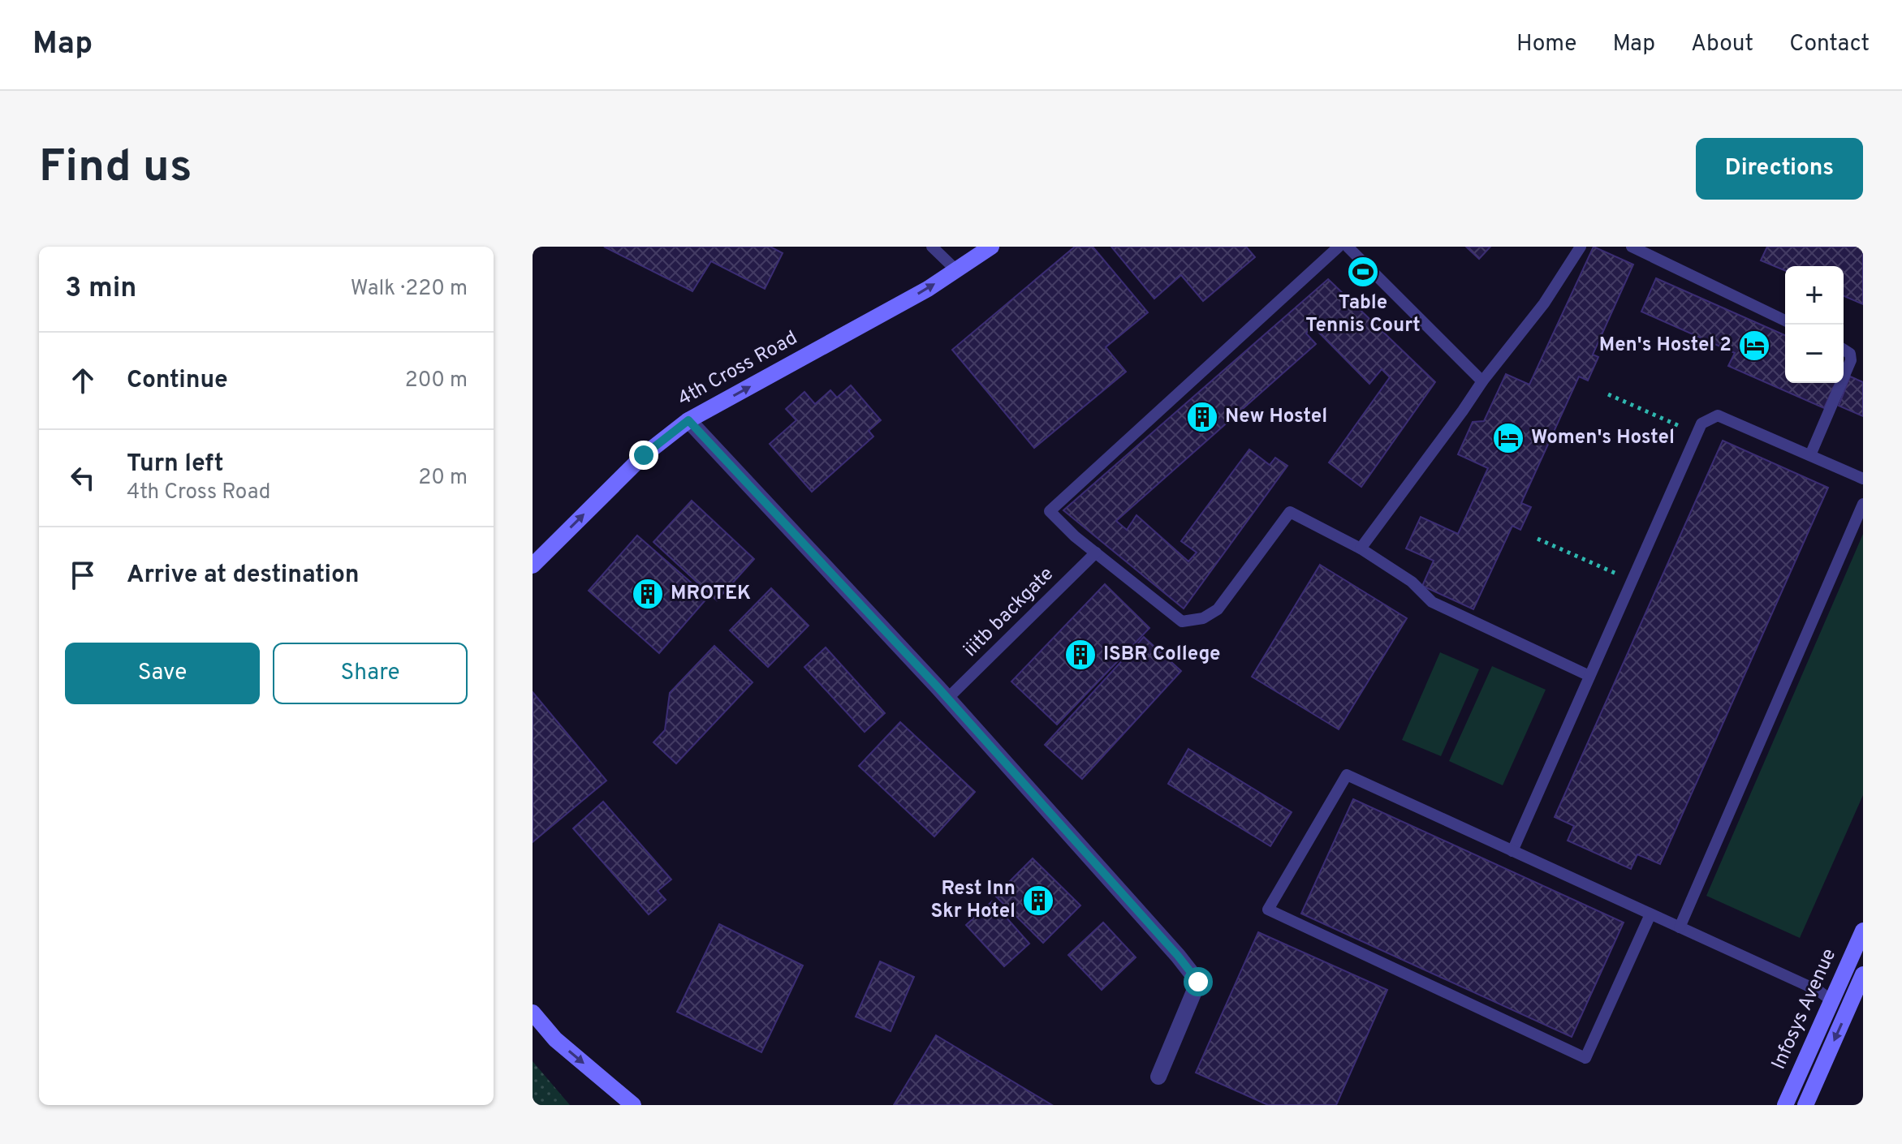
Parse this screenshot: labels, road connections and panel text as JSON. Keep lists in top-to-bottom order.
{
  "streets": {
    "street": ["4th Cross Road", "Infosys Avenue"],
    "lane": ["iiitb backgate"]
  },
  "one_way": ["4th Cross Road"],
  "places": {
    "sports": ["Table Tennis Court"],
    "hotel": ["Men's Hostel 2", "Women's Hostel"],
    "building": [
      "New Hostel",
      "MROTEK",
      "ISBR College",
      "Rest Inn Skr Hotel"
    ]
  },
  "page": {
    "header": "Map",
    "nav": [
      "Home",
      "Map",
      "About",
      "Contact"
    ],
    "buttons": [
      "Directions",
      ["Save", "Share"]
    ],
    "title": "Find us",
    "heading": ["3 min", "Walk · 220 m"],
    "map_buttons": ["+", "−"],
    "list": [
      ["Continue", "200 m"],
      ["Turn left", "4th Cross Road", "20 m"],
      "Arrive at destination"
    ]
  }
}
